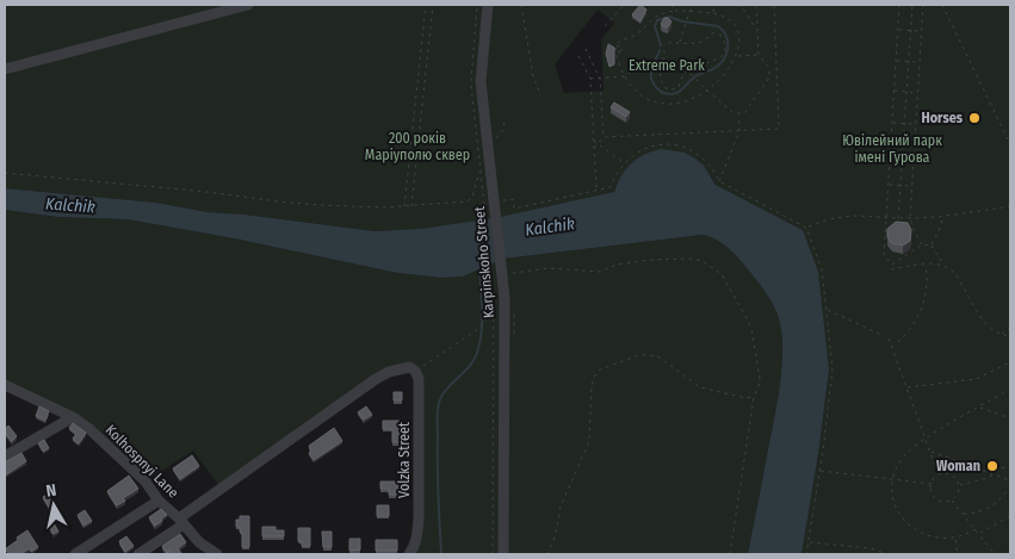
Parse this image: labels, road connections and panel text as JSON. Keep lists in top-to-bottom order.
{
  "streets": {
    "street": ["Karpinskoho Street", "Volzka Street", "Kolhospnyi Lane"]
  },
  "water": ["Kalchik"],
  "parks": ["Extreme Park", "200 років Маріуполю сквер", "Ювілейний парк імені Гурова"],
  "places": ["Horses", "Woman"],
  "north": "top"
}
